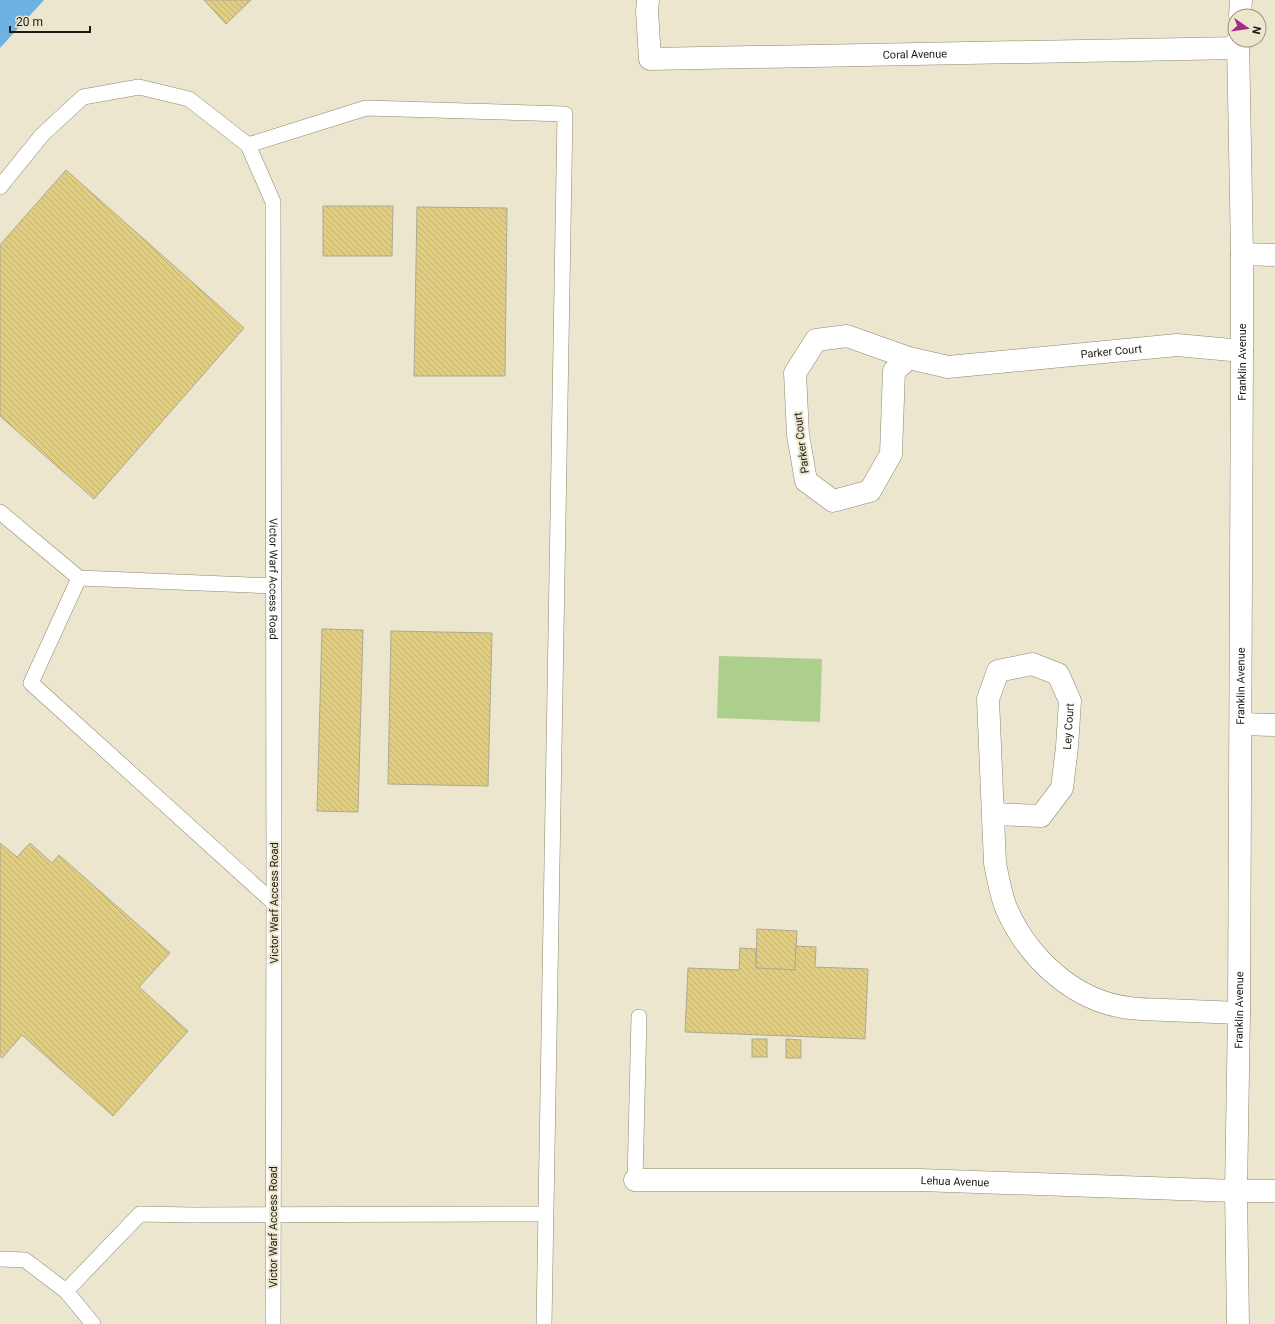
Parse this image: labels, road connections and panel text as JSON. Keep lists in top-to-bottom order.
{
  "streets": {
    "street": [
      "Coral Avenue",
      "Parker Court",
      "Franklin Avenue",
      "Ley Court",
      "Lehua Avenue"
    ],
    "lane": ["Victor Warf Access Road"]
  },
  "crossings": [
    ["Parker Court", "Franklin Avenue"],
    ["Franklin Avenue", "Ley Court"],
    ["Franklin Avenue", "Lehua Avenue"]
  ],
  "scale_bar": "20 m",
  "north": "right"
}
